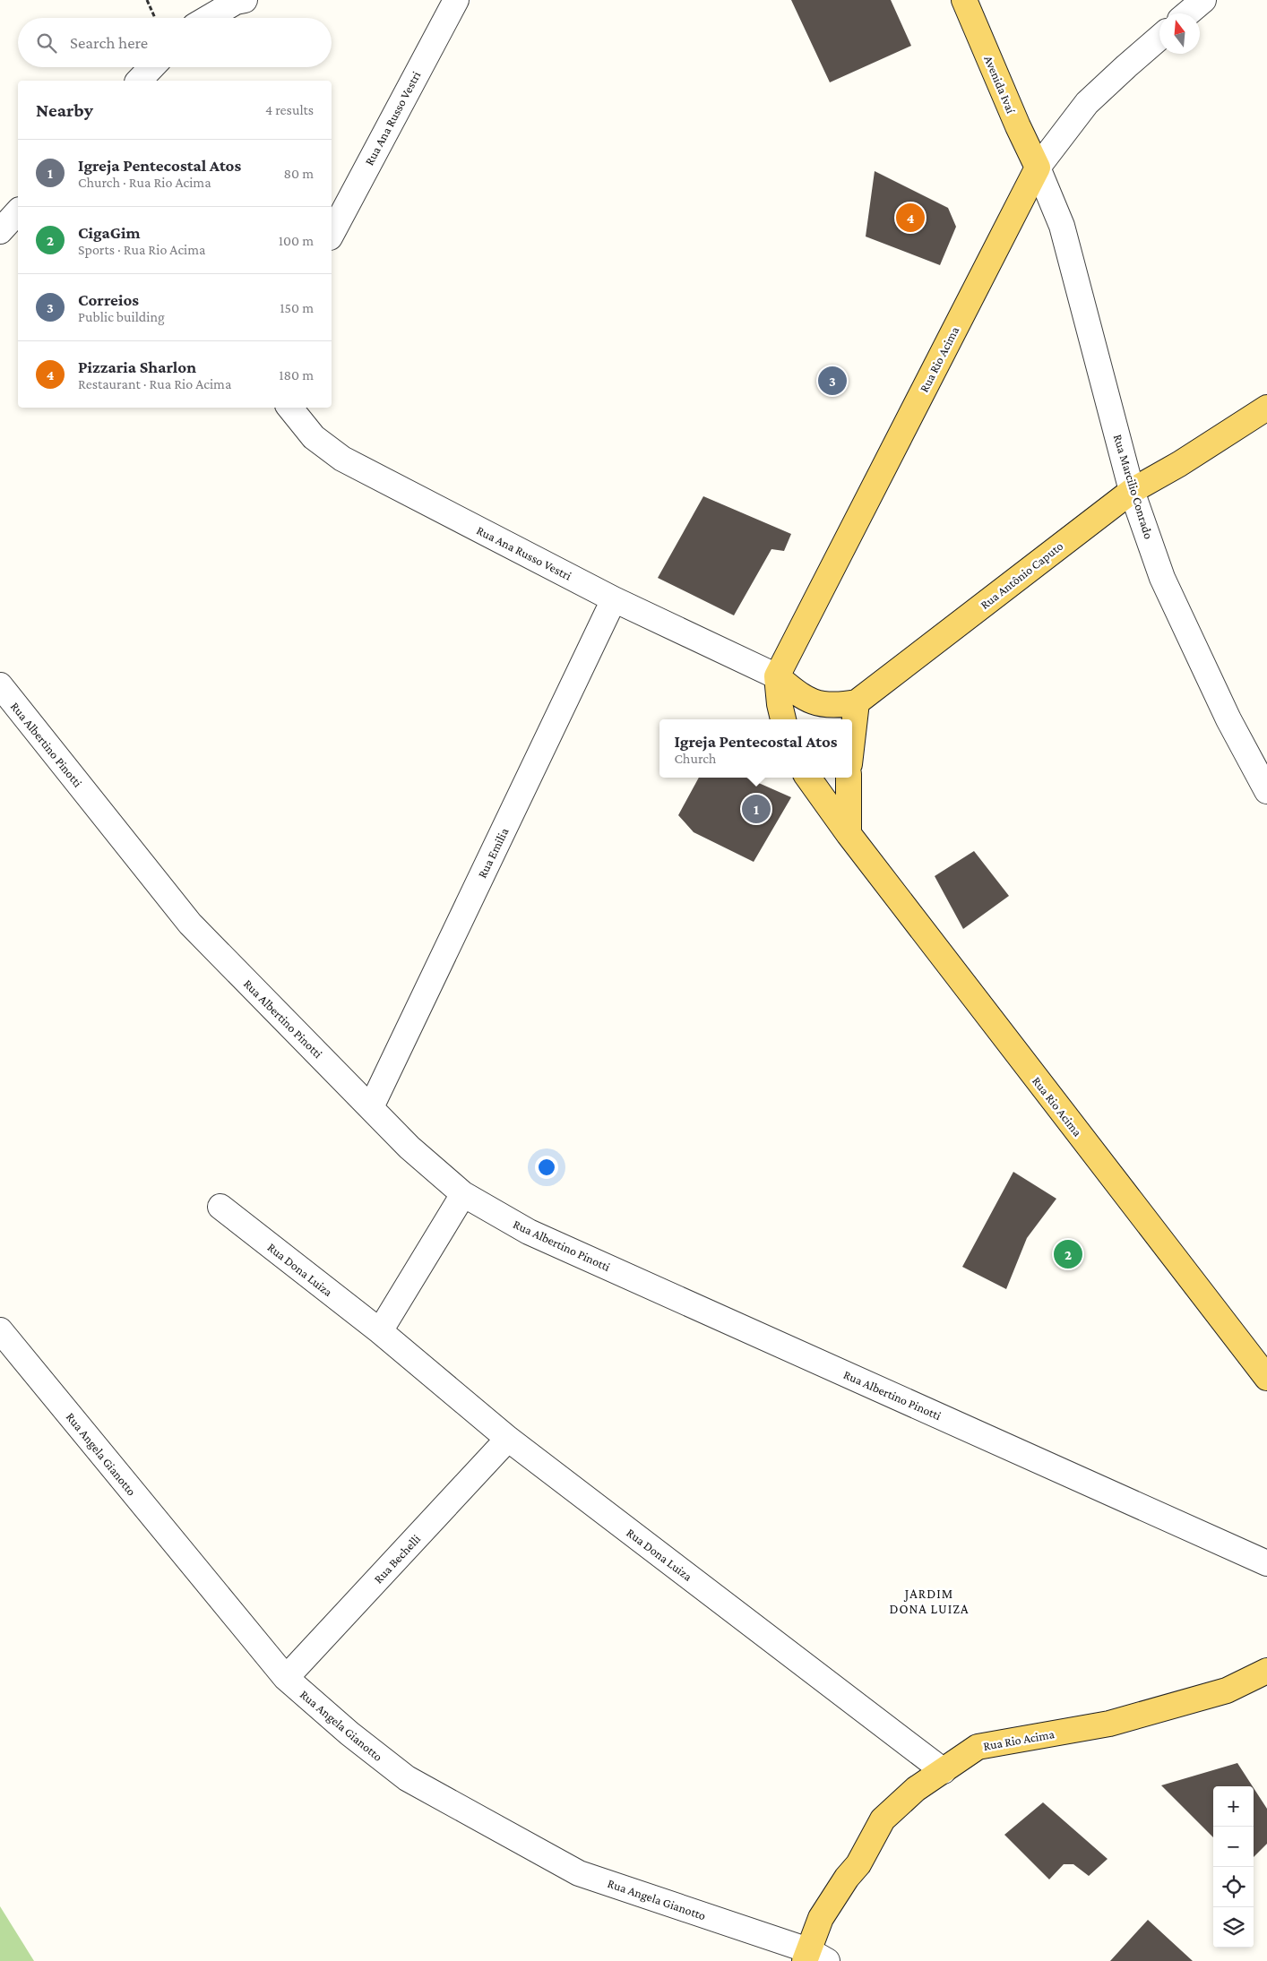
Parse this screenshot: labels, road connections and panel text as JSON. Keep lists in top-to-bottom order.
{
  "streets": {
    "main road": ["Avenida Ivaí", "Rua Rio Acima", "Rua Antônio Caputo"],
    "street": [
      "Rua Ana Russo Vestri",
      "Rua Marcilio Conrado",
      "Rua Albertino Pinotti",
      "Rua Emilia",
      "Rua Dona Luiza",
      "Rua Angela Gianotto",
      "Rua Bechelli"
    ]
  },
  "crossings": [
    ["Avenida Ivaí", "Rua Rio Acima"],
    ["Avenida Ivaí", "Rua Marcilio Conrado"],
    ["Rua Ana Russo Vestri", "Rua Rio Acima"],
    ["Rua Ana Russo Vestri", "Rua Antônio Caputo"],
    ["Rua Ana Russo Vestri", "Rua Emilia"],
    ["Rua Rio Acima", "Rua Marcilio Conrado"],
    ["Rua Rio Acima", "Rua Antônio Caputo"],
    ["Rua Rio Acima", "Rua Dona Luiza"],
    ["Rua Rio Acima", "Rua Angela Gianotto"],
    ["Rua Marcilio Conrado", "Rua Antônio Caputo"],
    ["Rua Albertino Pinotti", "Rua Emilia"],
    ["Rua Dona Luiza", "Rua Bechelli"],
    ["Rua Angela Gianotto", "Rua Bechelli"]
  ],
  "districts": ["JARDIM DONA LUIZA"],
  "north": "top",
  "page": {
    "search": "Search here",
    "heading": ["Nearby", "4 results"],
    "list": [
      {
        "mark": "1",
        "name": "Igreja Pentecostal Atos",
        "note": "Church · Rua Rio Acima",
        "value": "80 m"
      },
      {
        "mark": "2",
        "name": "CigaGim",
        "note": "Sports · Rua Rio Acima",
        "value": "100 m"
      },
      {
        "mark": "3",
        "name": "Correios",
        "note": "Public building",
        "value": "150 m"
      },
      {
        "mark": "4",
        "name": "Pizzaria Sharlon",
        "note": "Restaurant · Rua Rio Acima",
        "value": "180 m"
      }
    ],
    "pins": [
      "4",
      "3",
      "1",
      "2"
    ],
    "popup": ["Igreja Pentecostal Atos", "Church"],
    "map_buttons": ["+", "−"]
  }
}
